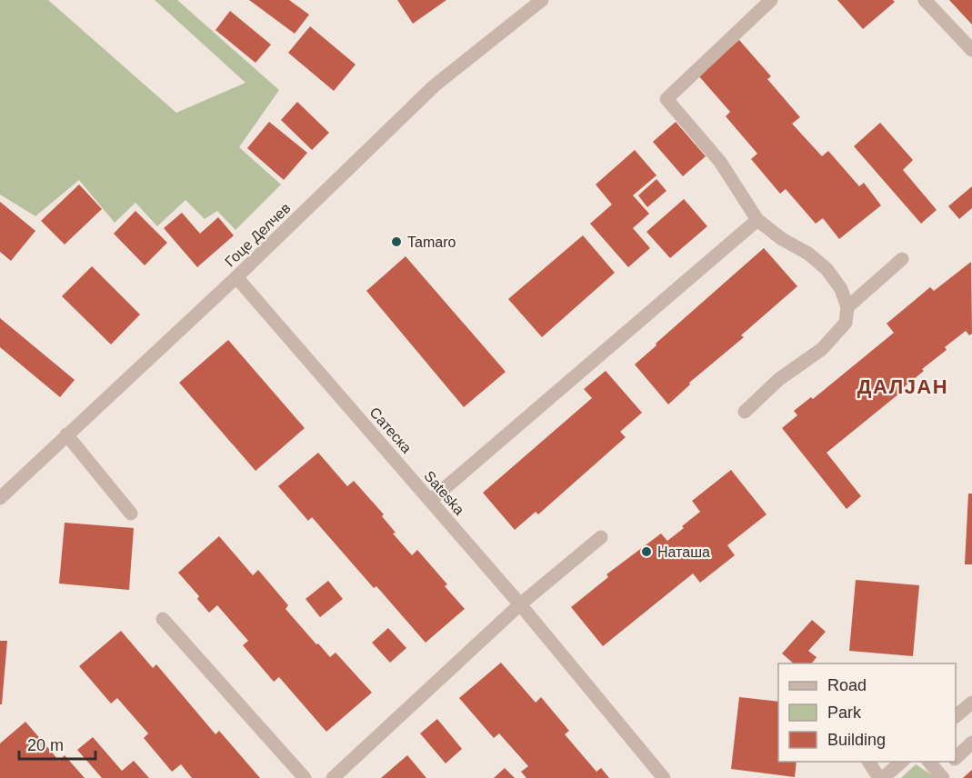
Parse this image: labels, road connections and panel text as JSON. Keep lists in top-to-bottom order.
{
  "streets": {
    "street": ["Гоце Делчев", "Сатеска", "Sateska"]
  },
  "crossings": [
    ["Гоце Делчев", "Сатеска"],
    ["Гоце Делчев", "Sateska"],
    ["Сатеска", "Sateska"]
  ],
  "districts": ["ДАЛЈАН"],
  "places": ["Tamaro", "Наташа"],
  "legend": ["Road", "Park", "Building"],
  "scale_bar": "20 m"
}
